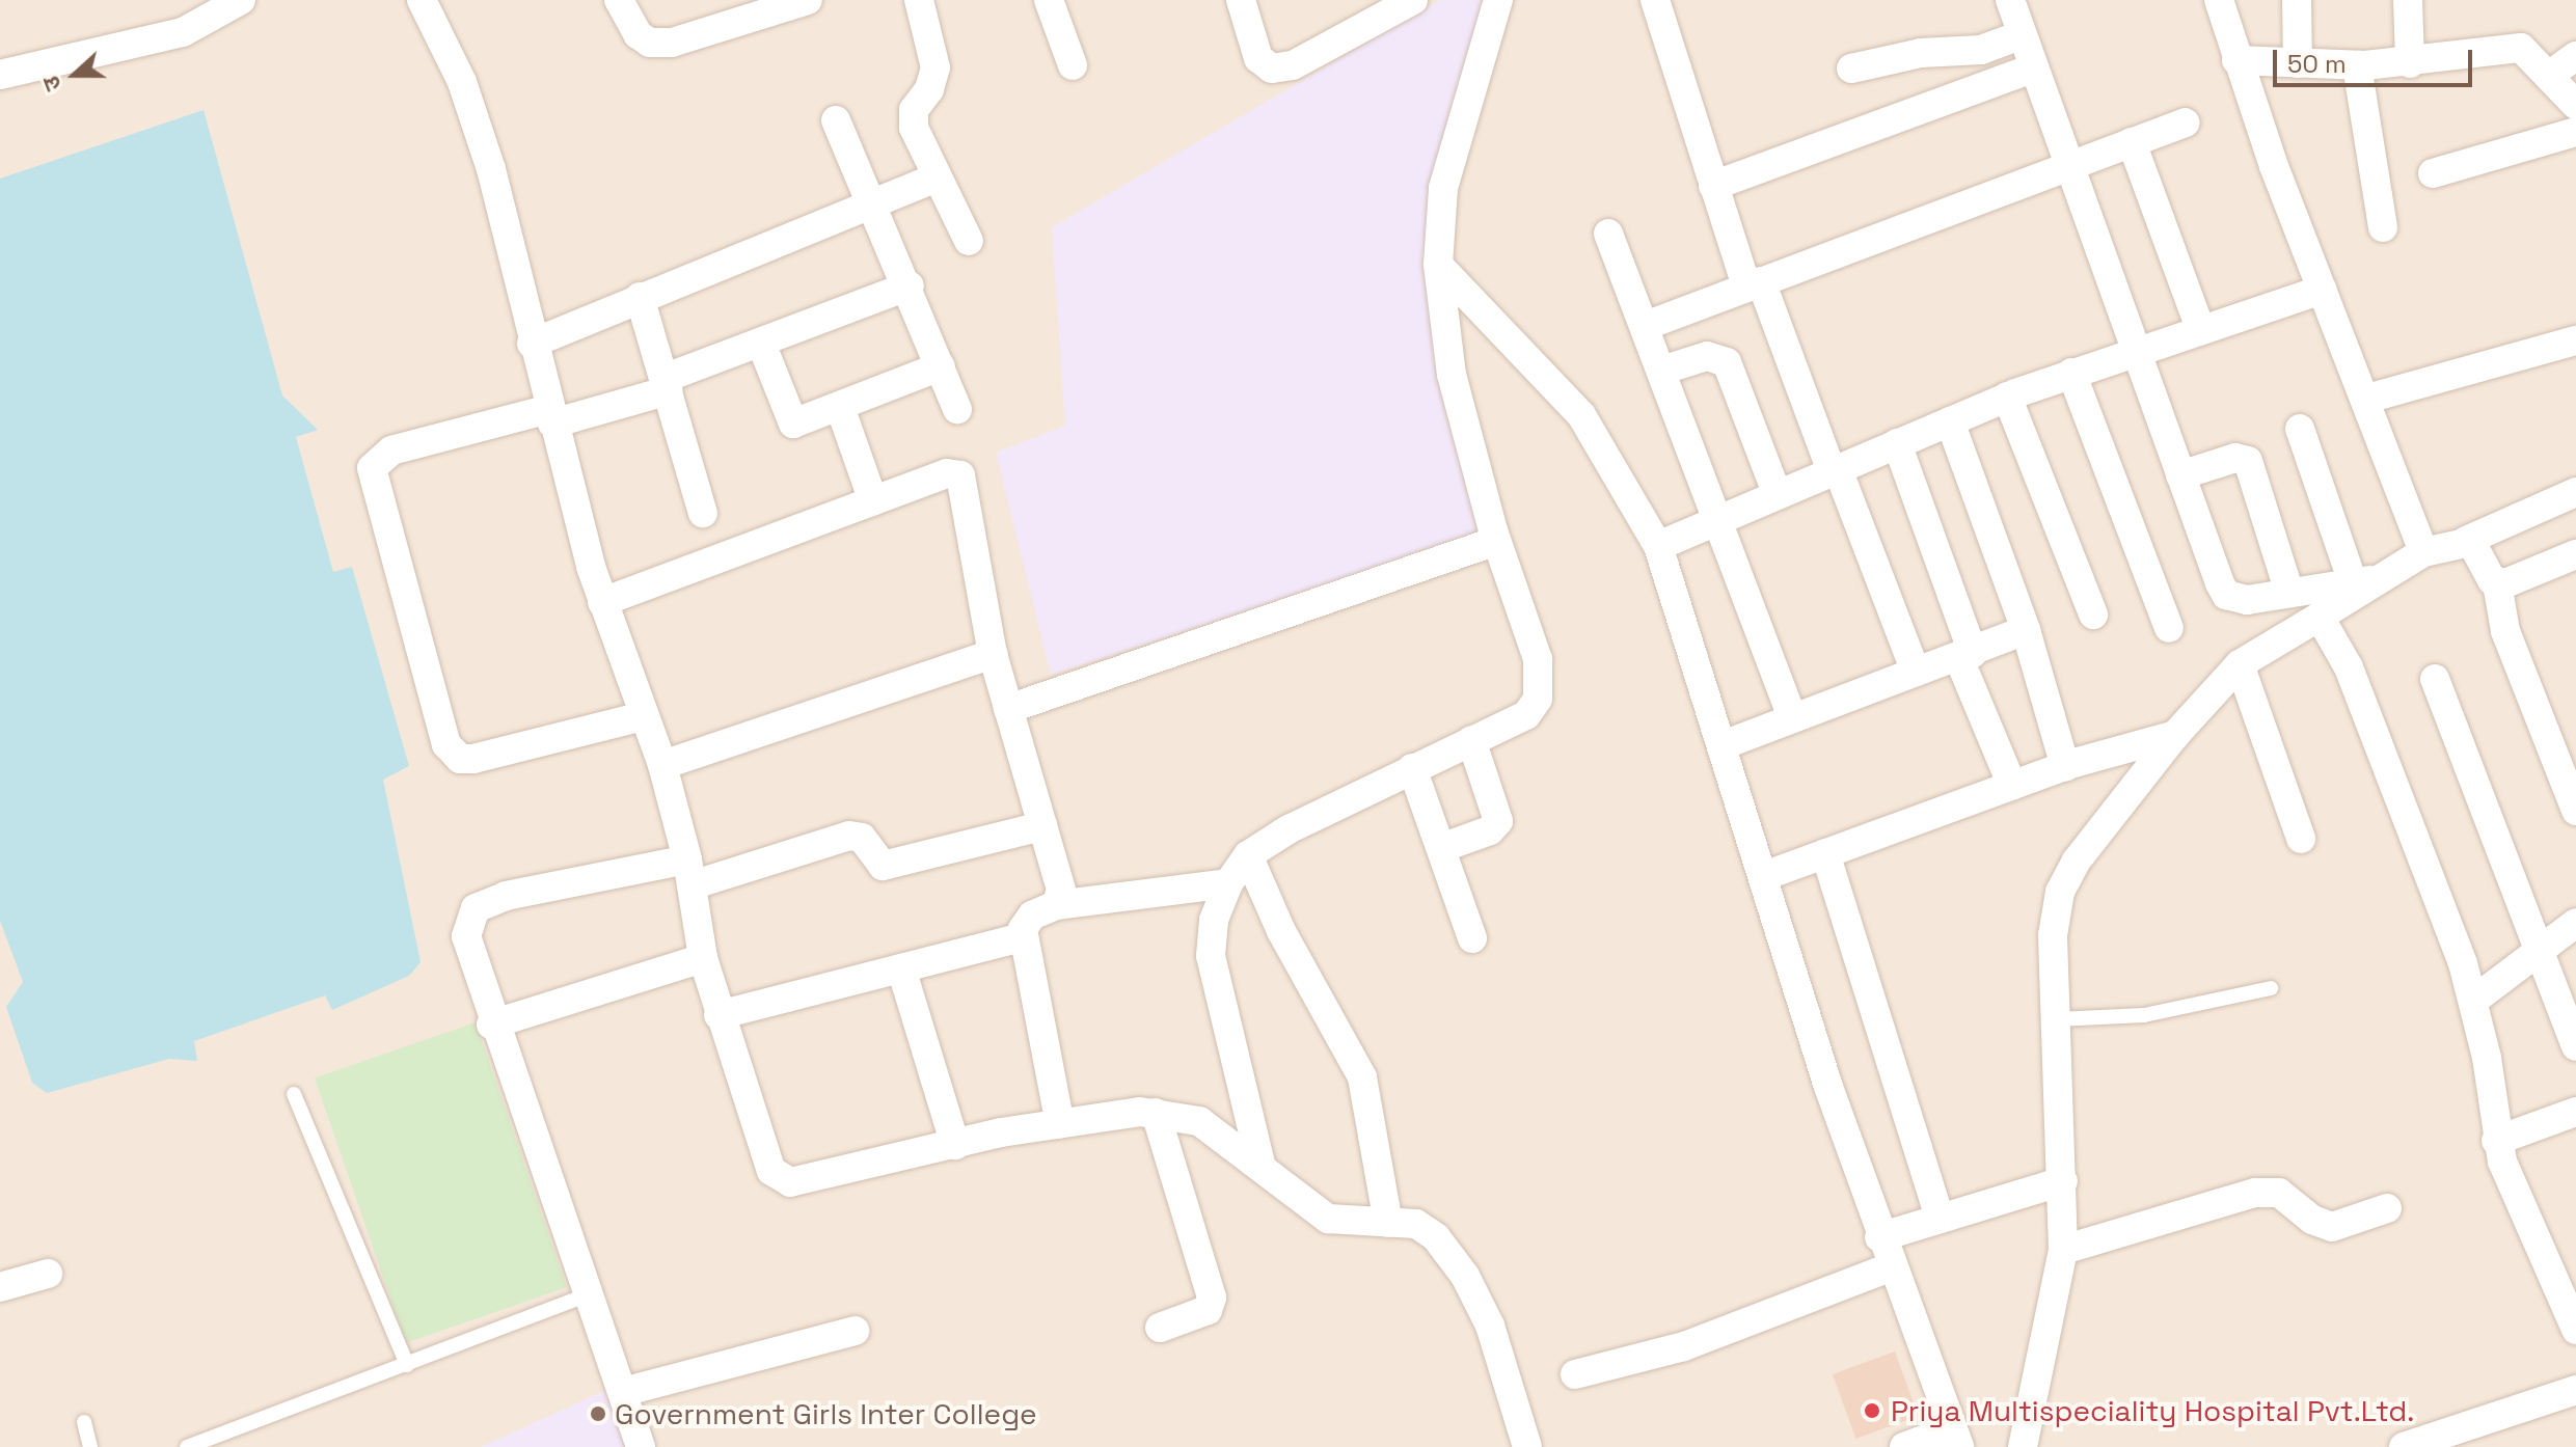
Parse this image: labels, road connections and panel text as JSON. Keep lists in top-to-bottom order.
{
  "places": ["Priya Multispeciality Hospital Pvt.Ltd.", "Government Girls Inter College"],
  "scale_bar": "50 m",
  "north": "left"
}
